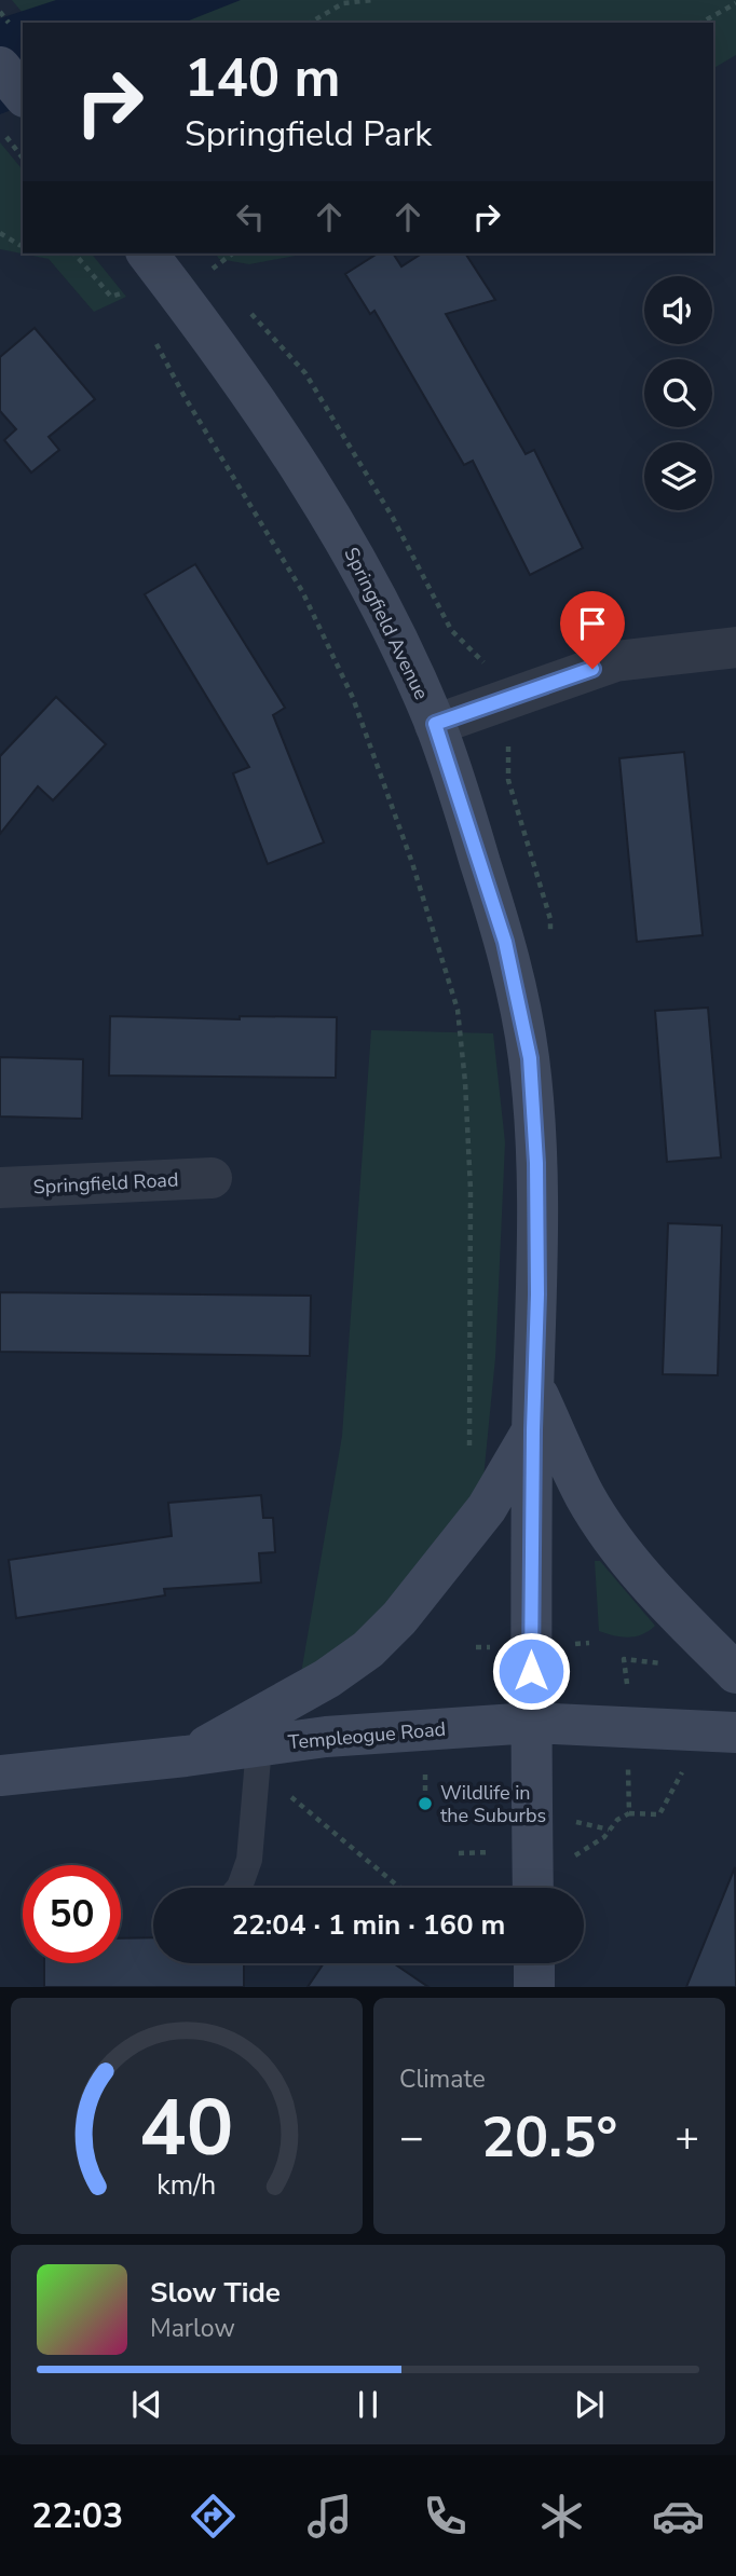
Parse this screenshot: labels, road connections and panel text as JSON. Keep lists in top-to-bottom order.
{
  "streets": {
    "main road": ["Springfield Avenue", "Templeogue Road"],
    "street": ["Springfield Road"]
  },
  "crossings": [
    ["Springfield Avenue", "Templeogue Road"]
  ],
  "places": ["Wildlife in the Suburbs"],
  "page": {
    "turn": ["140 m", "Springfield Park"],
    "limit": "50",
    "trip": "22:04 · 1 min · 160 m",
    "tile": "Climate",
    "heat": ["−", "20.5°", "+"],
    "song": ["Slow Tide", "Marlow"],
    "tabs": "22:03",
    "gauge": ["40", "km/h"]
  }
}
